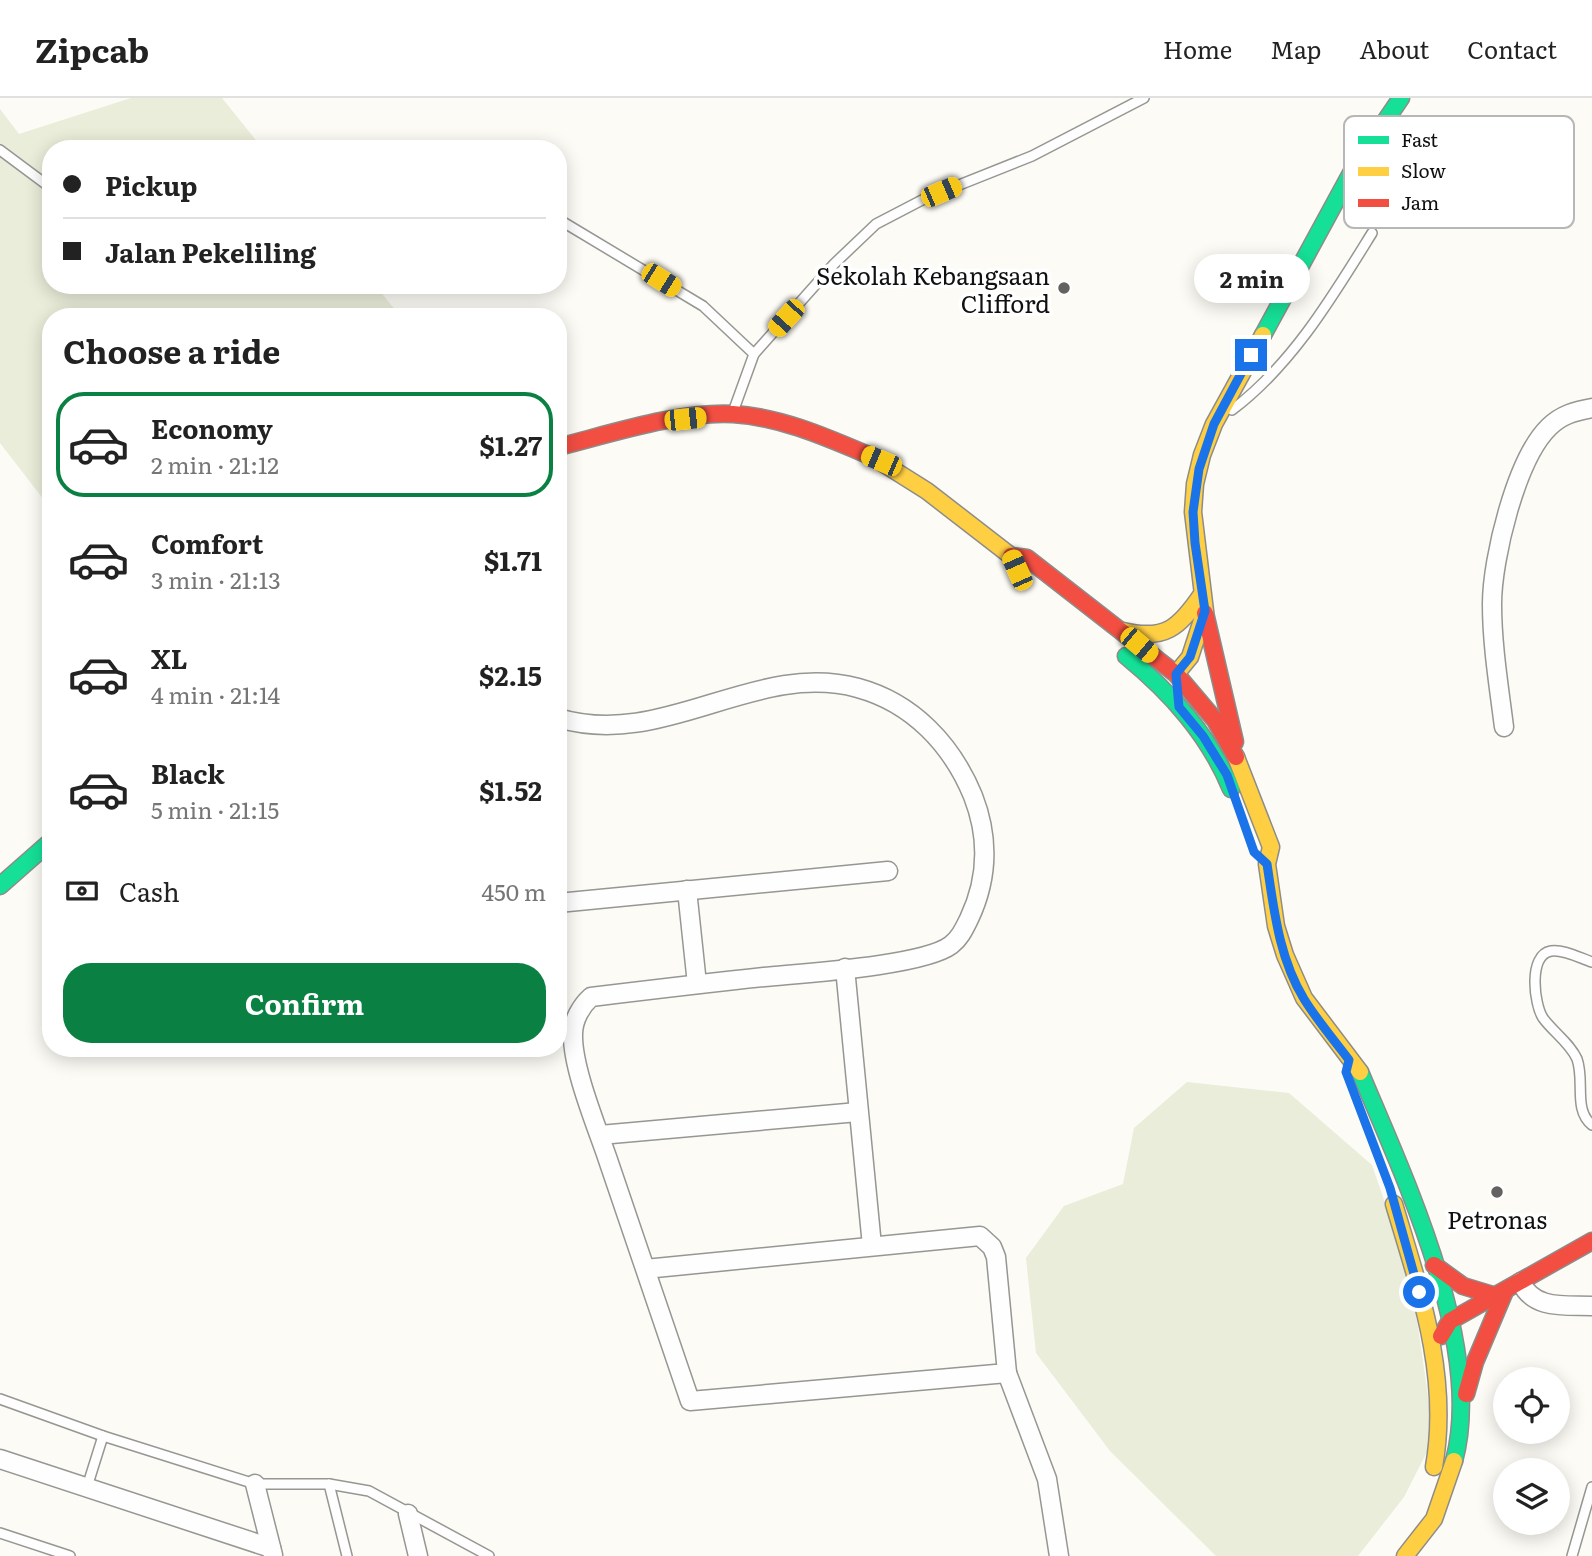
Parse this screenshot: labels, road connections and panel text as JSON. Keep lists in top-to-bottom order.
{
  "places": ["Sekolah Kebangsaan Clifford", "Petronas"],
  "legend": ["Fast", "Slow", "Jam"],
  "page": {
    "header": "Zipcab",
    "nav": [
      "Home",
      "Map",
      "About",
      "Contact"
    ],
    "banner": ["Pickup", "Jalan Pekeliling"],
    "bubble": "2 min",
    "heading": "Choose a ride",
    "list": [
      {
        "name": "Economy",
        "note": "2 min · 21:12",
        "value": "$1.27"
      },
      {
        "name": "Comfort",
        "note": "3 min · 21:13",
        "value": "$1.71"
      },
      {
        "name": "XL",
        "note": "4 min · 21:14",
        "value": "$2.15"
      },
      {
        "name": "Black",
        "note": "5 min · 21:15",
        "value": "$1.52"
      }
    ],
    "pay": ["Cash", "450 m"],
    "buttons": "Confirm"
  }
}
